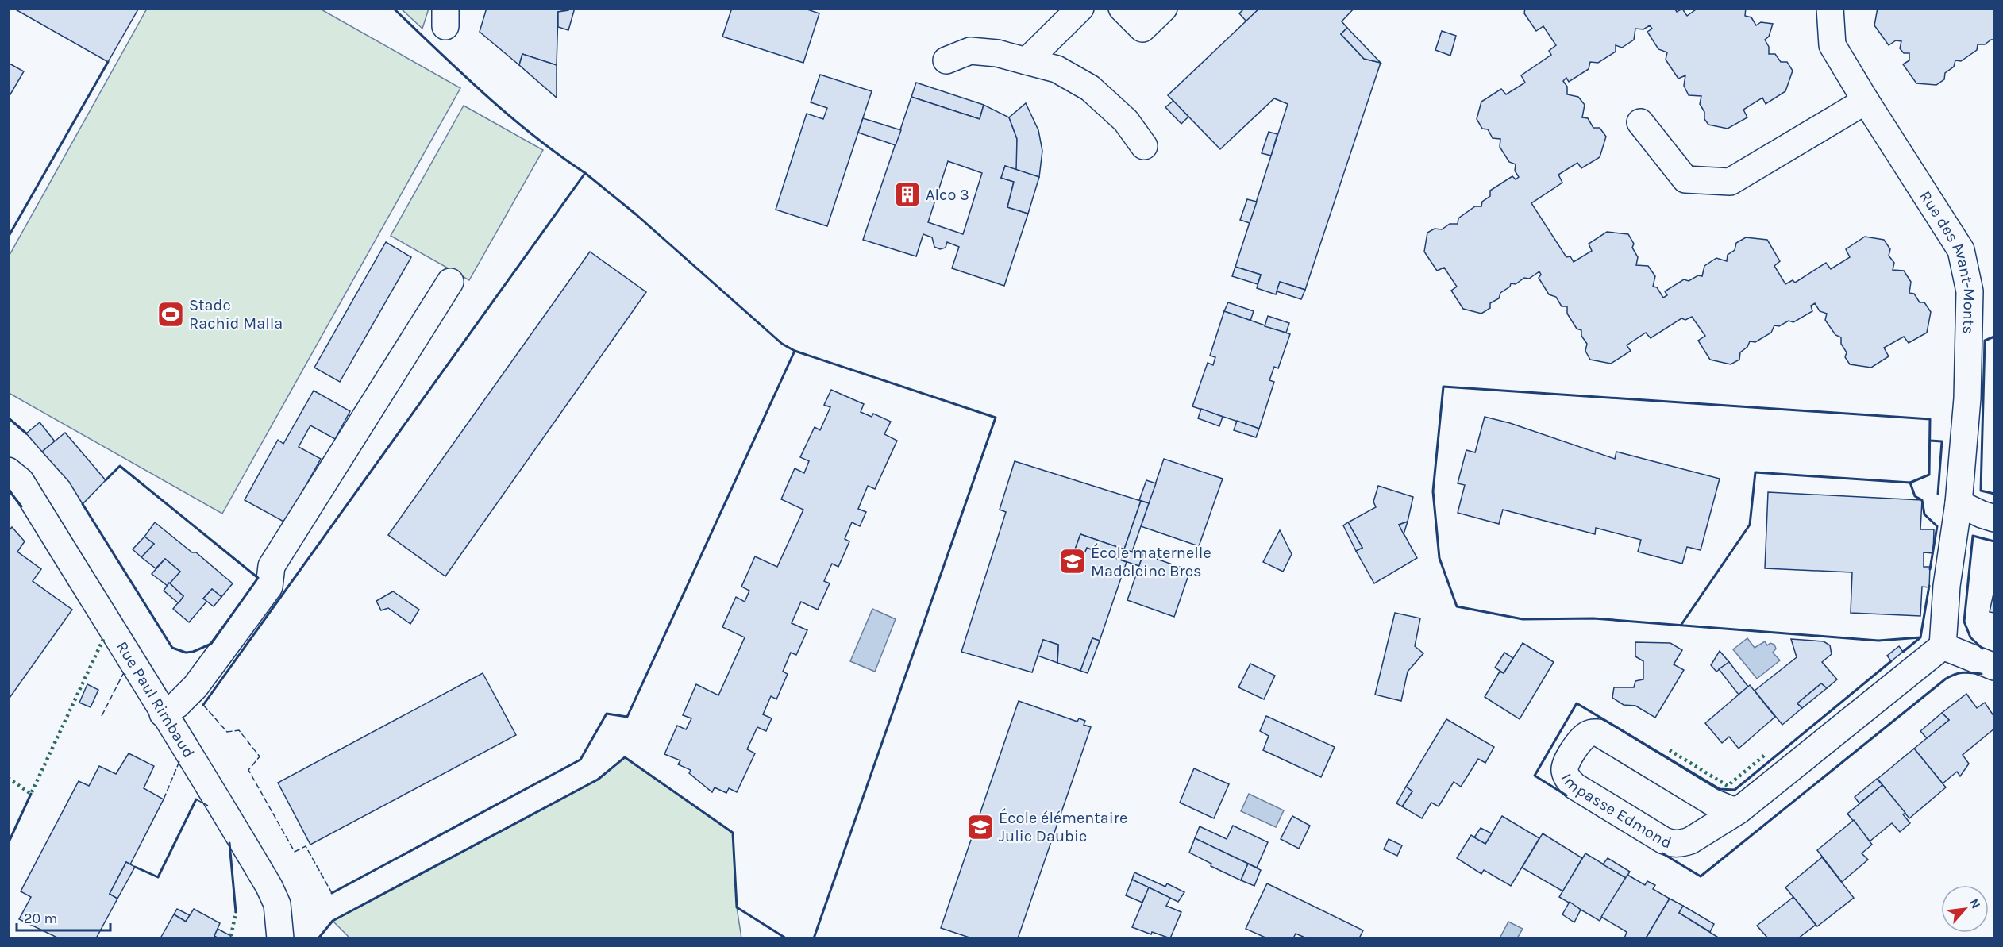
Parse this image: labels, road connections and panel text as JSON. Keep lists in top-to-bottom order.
{
  "streets": {
    "street": ["Rue des Avant-Monts", "Rue Paul Rimbaud", "Impasse Edmond"]
  },
  "crossings": [
    ["Rue des Avant-Monts", "Impasse Edmond"]
  ],
  "places": {
    "building": ["Alco 3"],
    "sports": ["Stade Rachid Malla"],
    "school or university": ["École maternelle Madeleine Bres", "École élémentaire Julie Daubie"]
  },
  "scale_bar": "20 m",
  "north": "top right"
}
